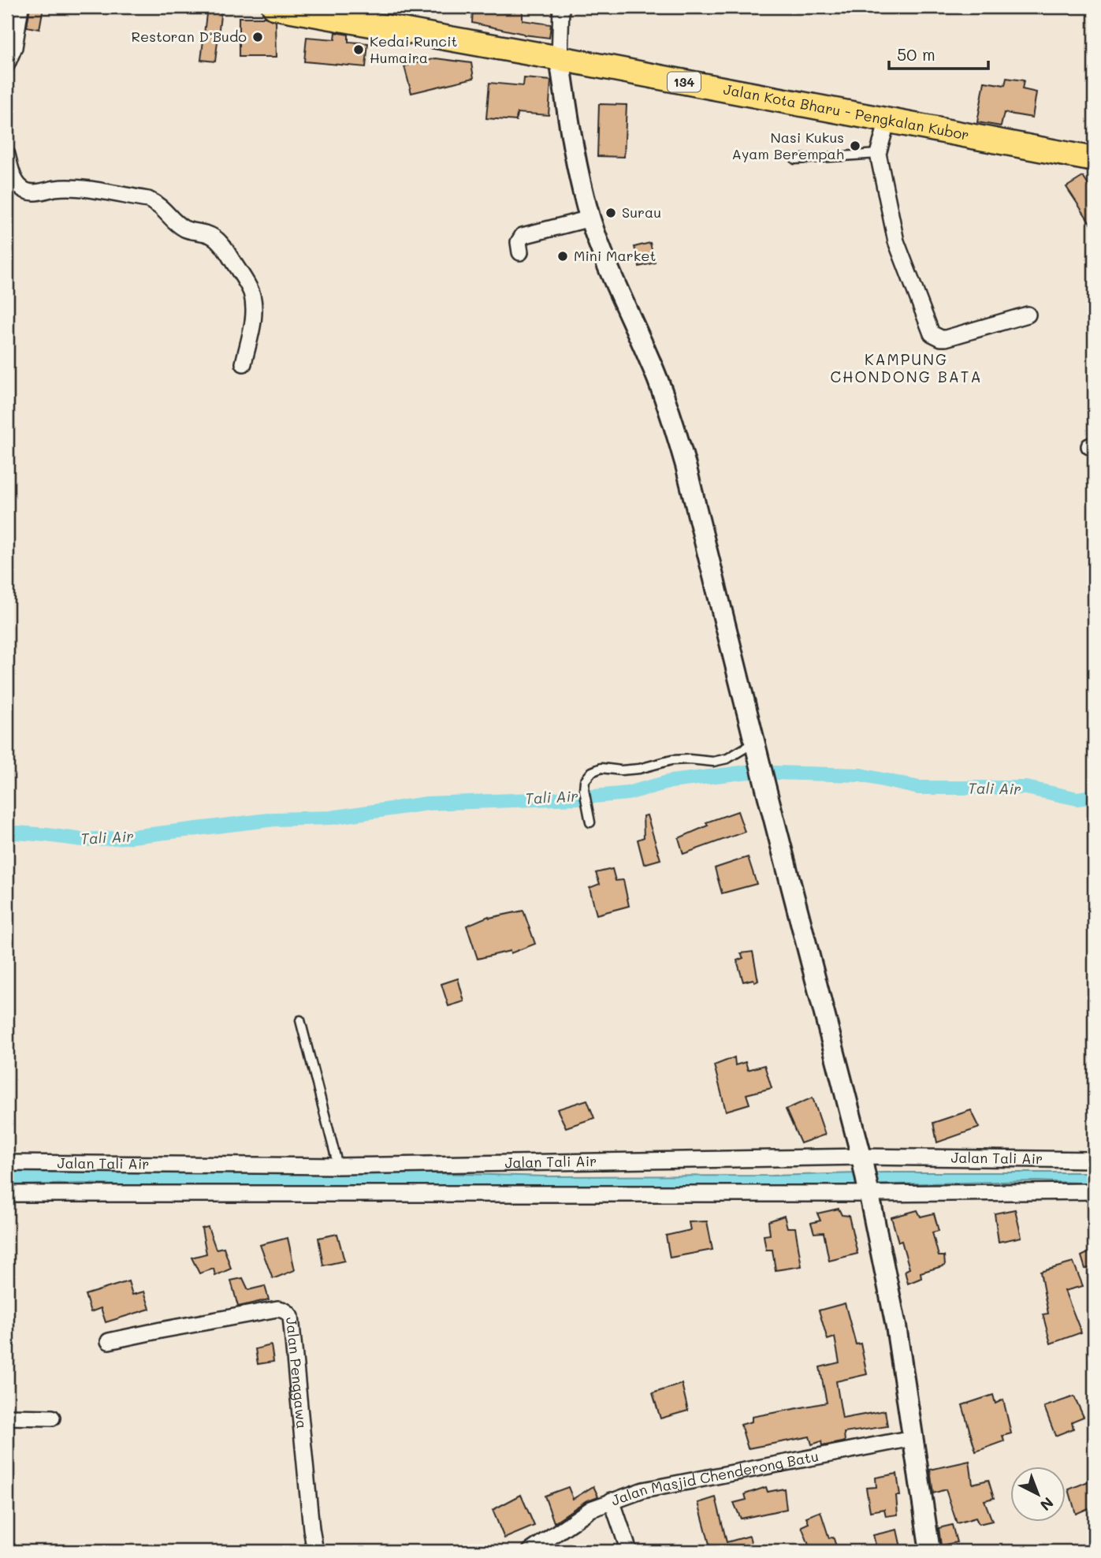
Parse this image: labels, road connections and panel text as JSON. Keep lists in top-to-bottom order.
{
  "streets": {
    "main road": ["134", "Jalan Kota Bharu - Pengkalan Kubor"],
    "street": ["Jalan Tali Air", "Jalan Penggawa", "Jalan Masjid Chenderong Batu"]
  },
  "districts": ["KAMPUNG CHONDONG BATA"],
  "water": ["Tali Air"],
  "places": [
    "Restoran D’Budo",
    "Kedai Runcit Humaira",
    "Nasi Kukus Ayam Berempah",
    "Surau",
    "Mini Market"
  ],
  "scale_bar": "50 m",
  "north": "bottom right"
}
